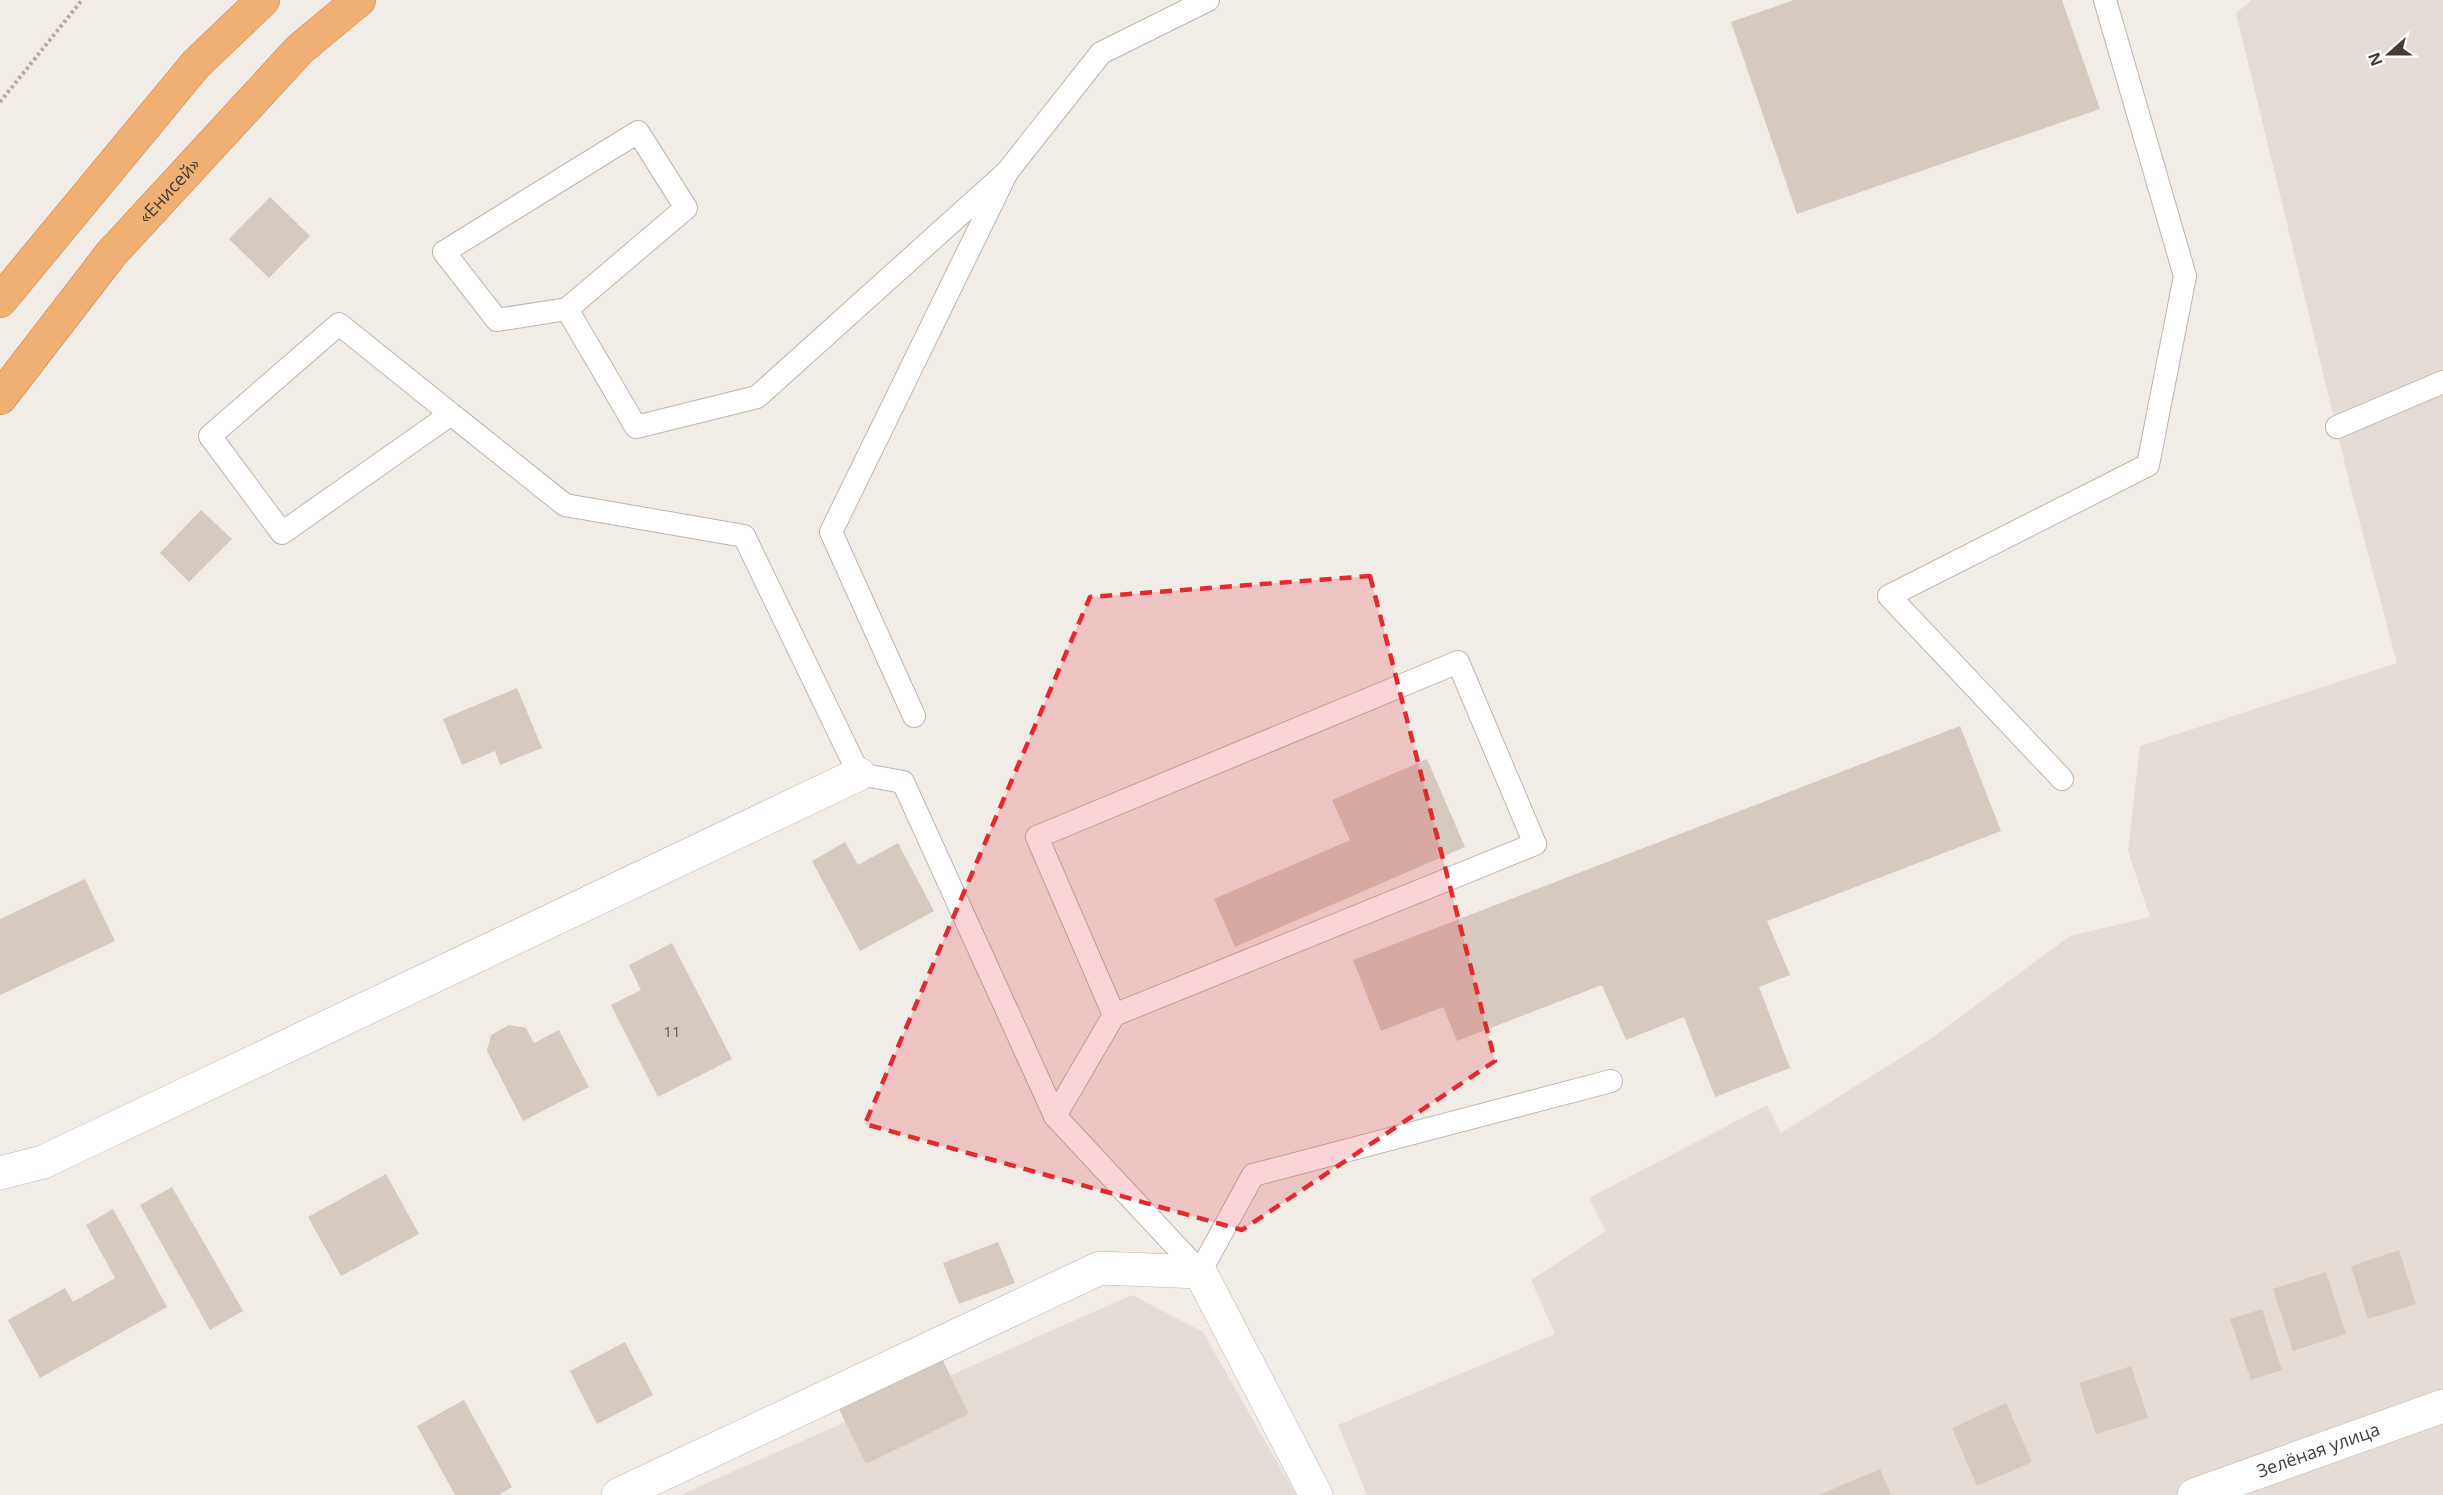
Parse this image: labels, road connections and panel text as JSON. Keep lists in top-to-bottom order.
{
  "streets": {
    "highway": ["«Енисей»"],
    "street": ["Зелёная улица"]
  },
  "house_numbers": ["11"],
  "north": "left"
}
